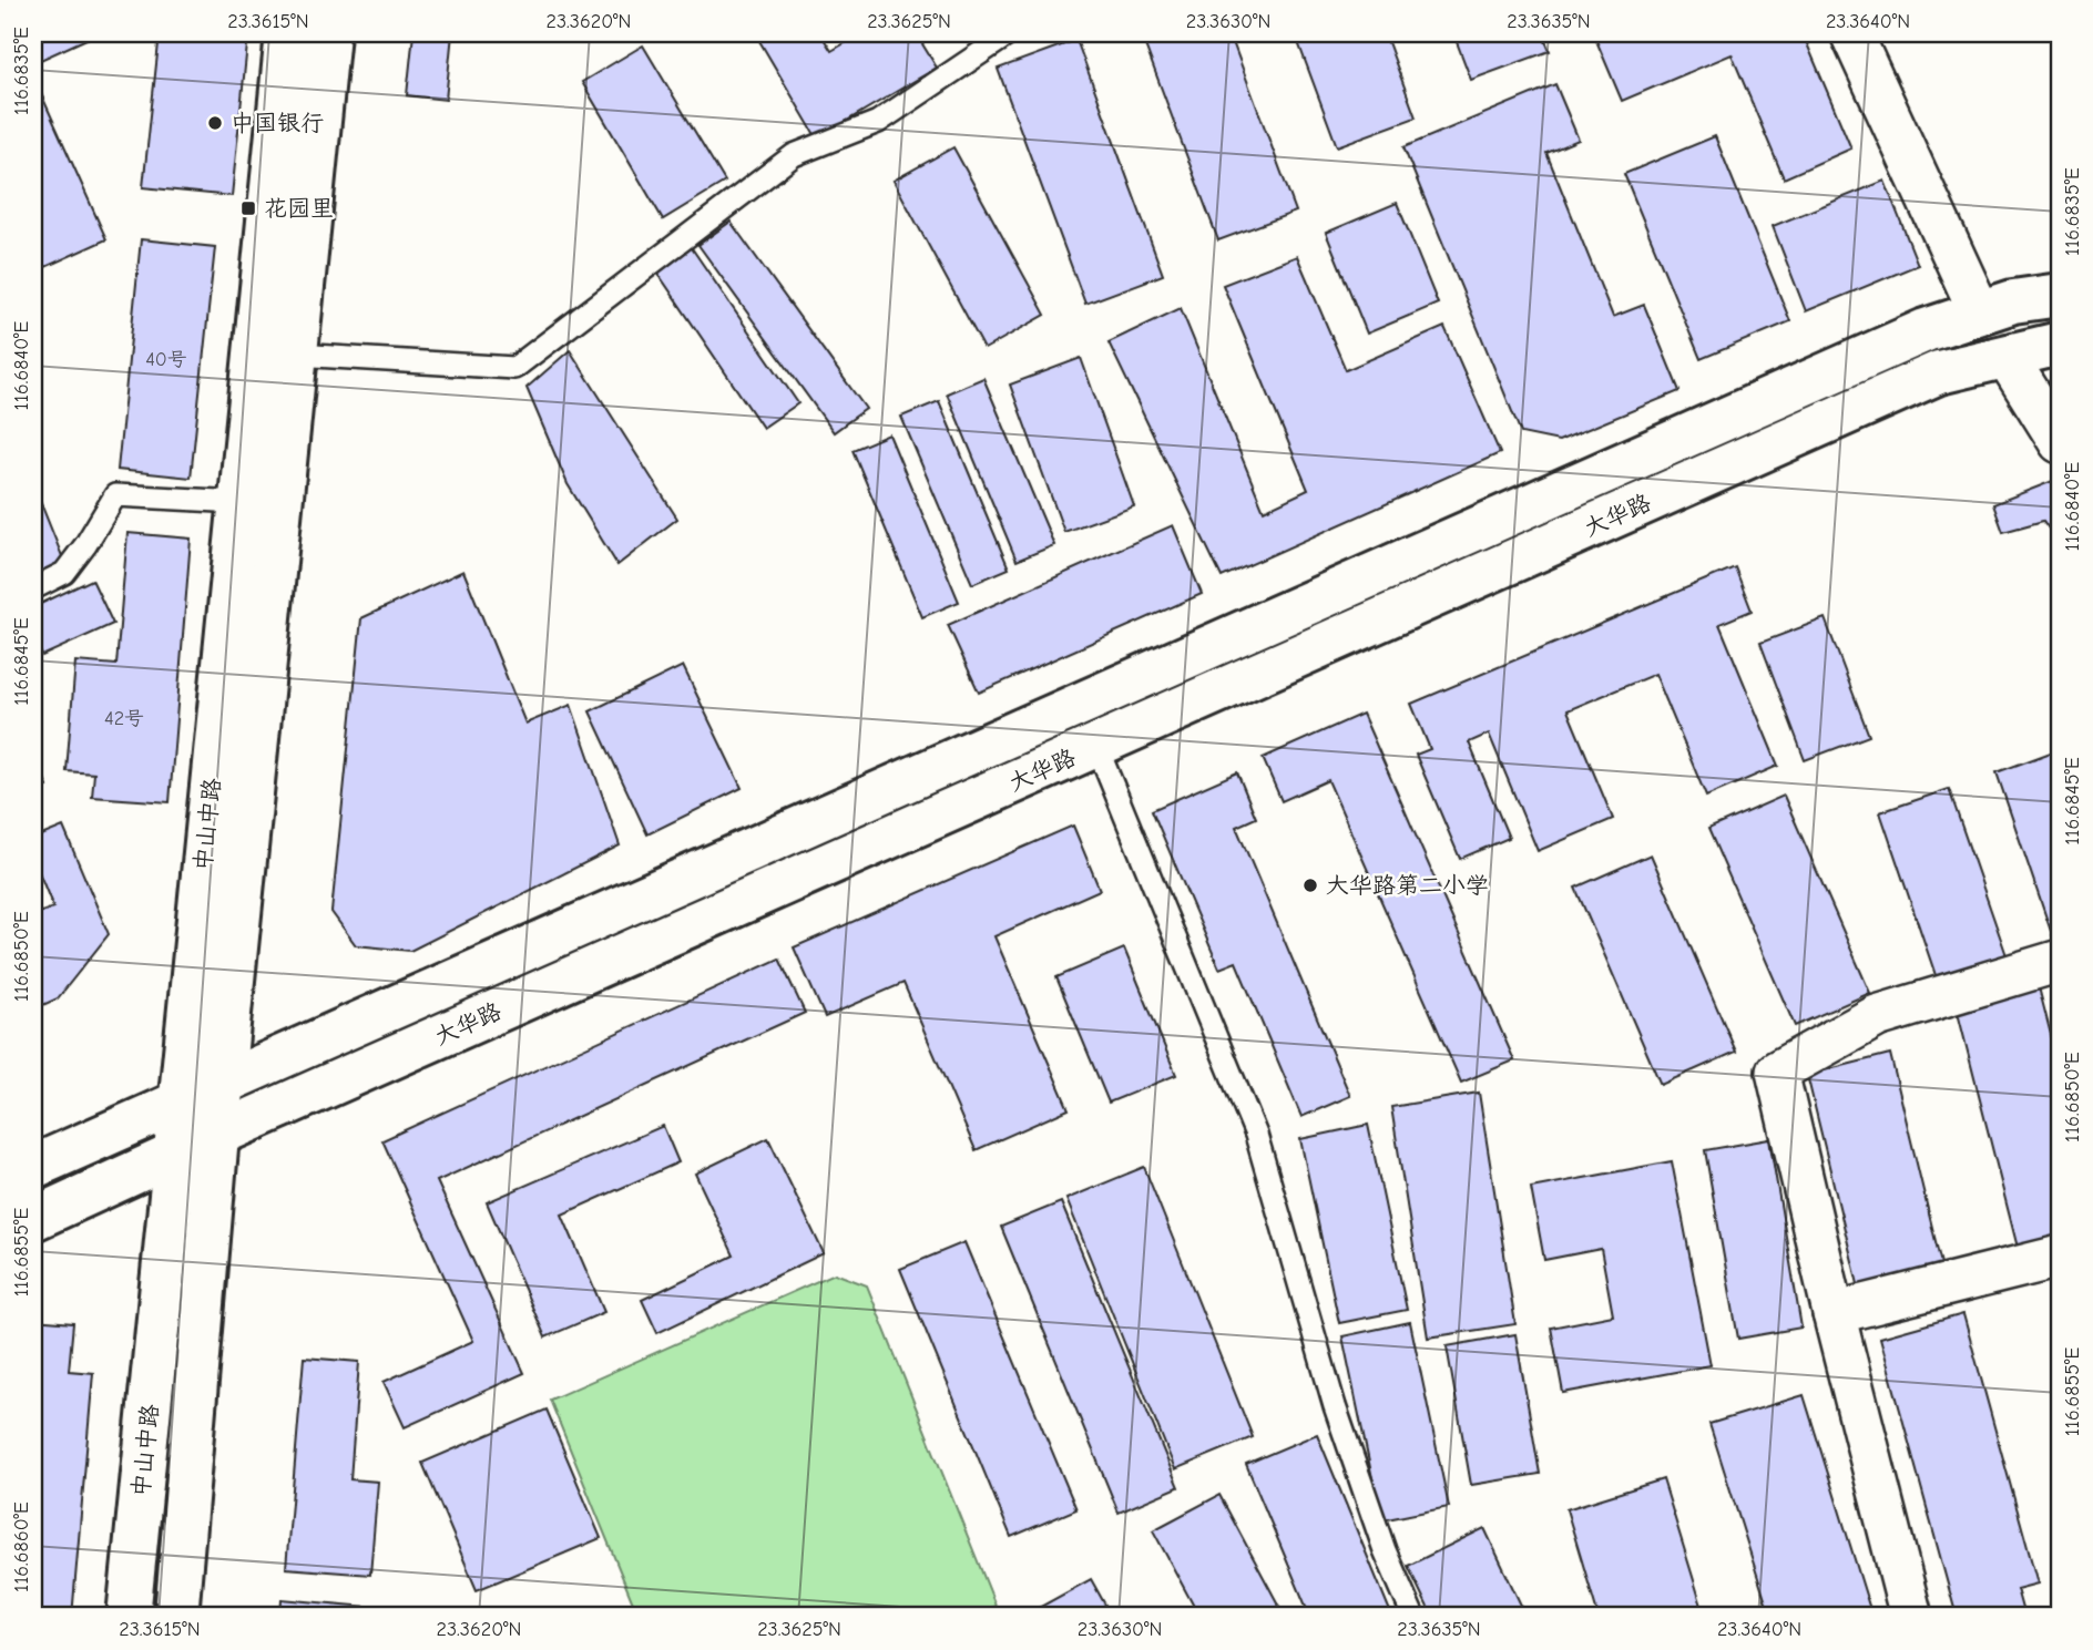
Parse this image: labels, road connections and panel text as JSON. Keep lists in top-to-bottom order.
{
  "streets": {
    "street": ["大华路", "中山中路"]
  },
  "crossings": [
    ["大华路", "中山中路"]
  ],
  "places": {
    "other": ["中国银行", "大华路第二小学"],
    "transit": ["花园里"]
  },
  "house_numbers": ["40号", "42号"],
  "coordinates": [
    "23.3615°N",
    "23.3620°N",
    "23.3625°N",
    "23.3630°N",
    "23.3635°N",
    "23.3640°N",
    "116.6835°E",
    "116.6840°E",
    "116.6845°E",
    "116.6850°E",
    "116.6855°E",
    "116.6860°E"
  ]
}
